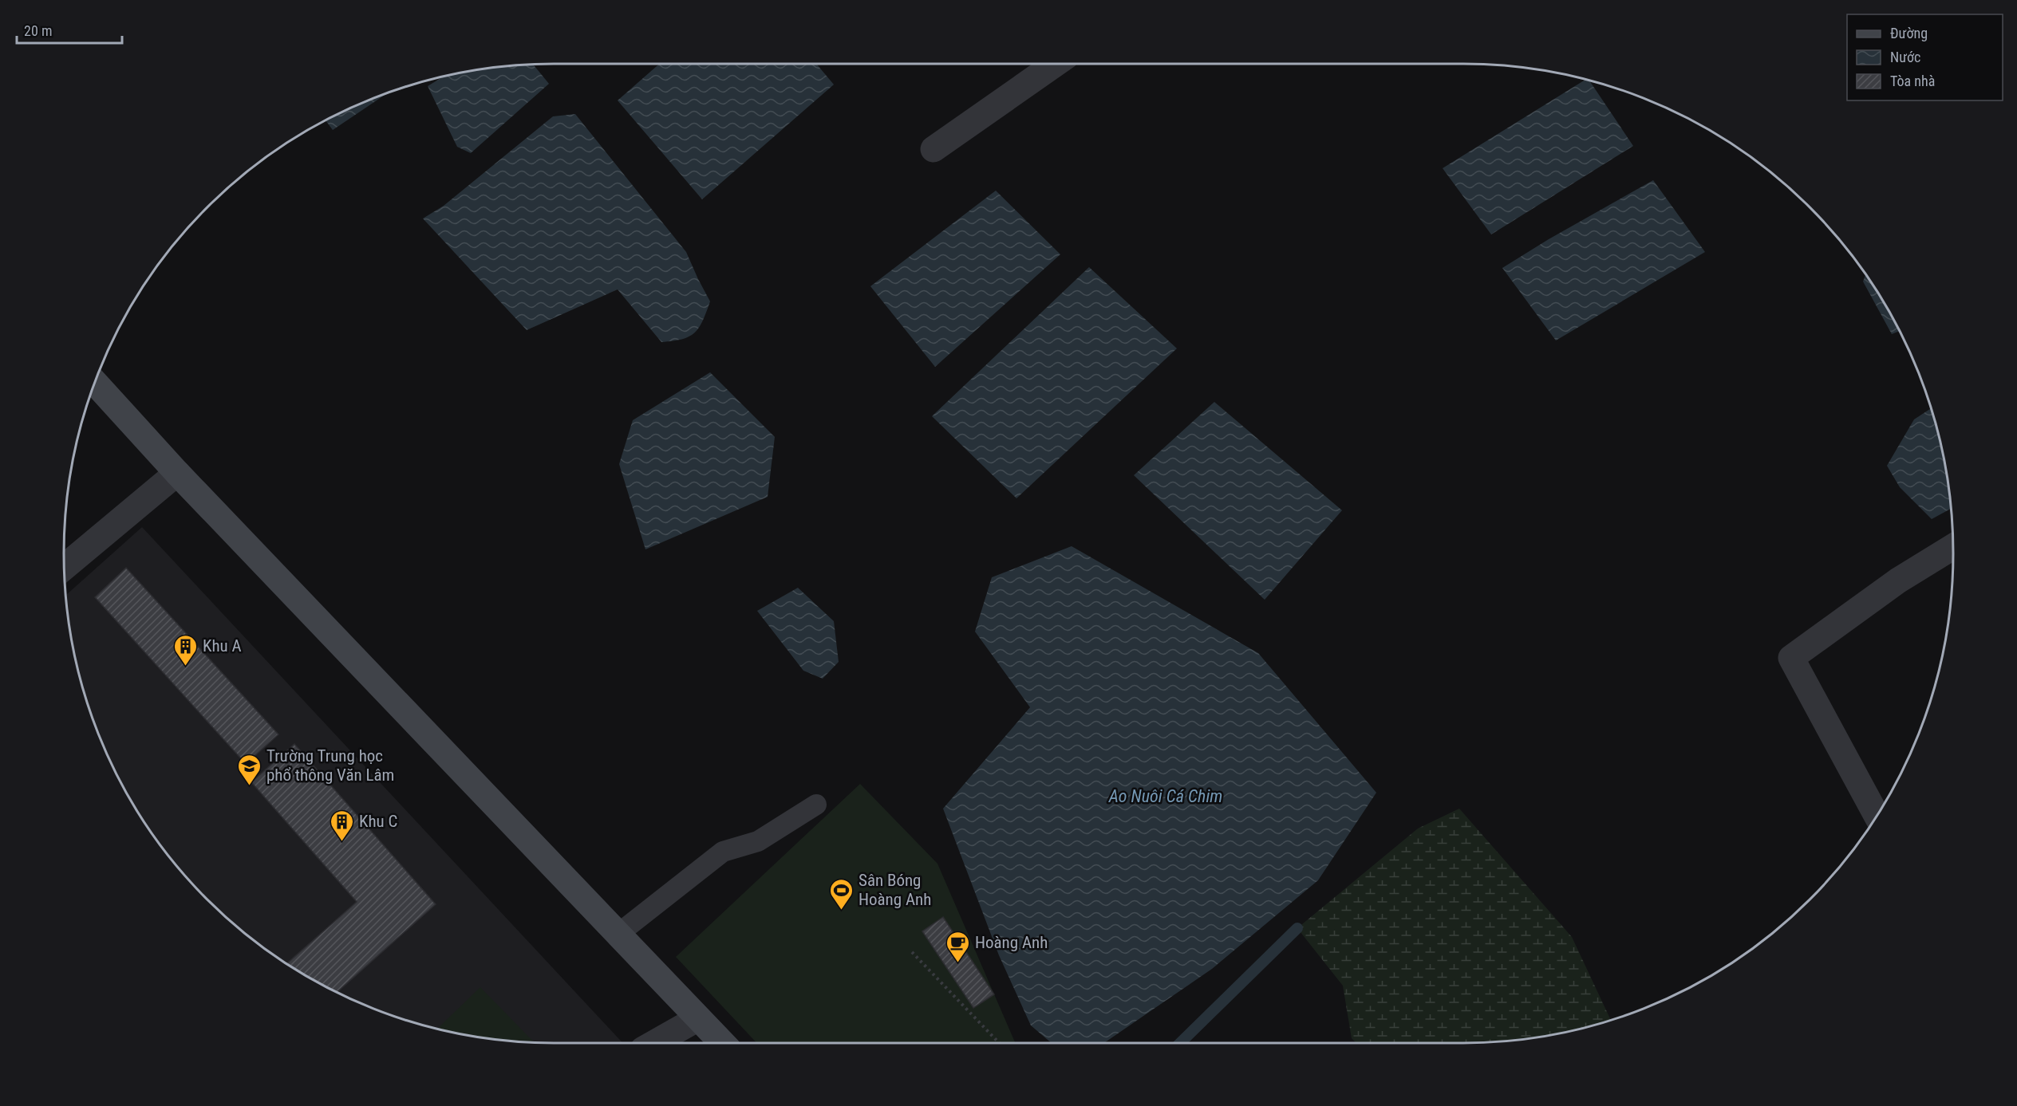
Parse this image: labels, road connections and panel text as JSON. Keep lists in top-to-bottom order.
{
  "water": ["Ao Nuôi Cá Chim"],
  "places": {
    "building": ["Khu A", "Khu C"],
    "school or university": ["Trường Trung học phổ thông Văn Lâm"],
    "sports": ["Sân Bóng Hoàng Anh"],
    "cafe": ["Hoàng Anh"]
  },
  "legend": ["Đường", "Nước", "Tòa nhà"],
  "scale_bar": "20 m"
}
